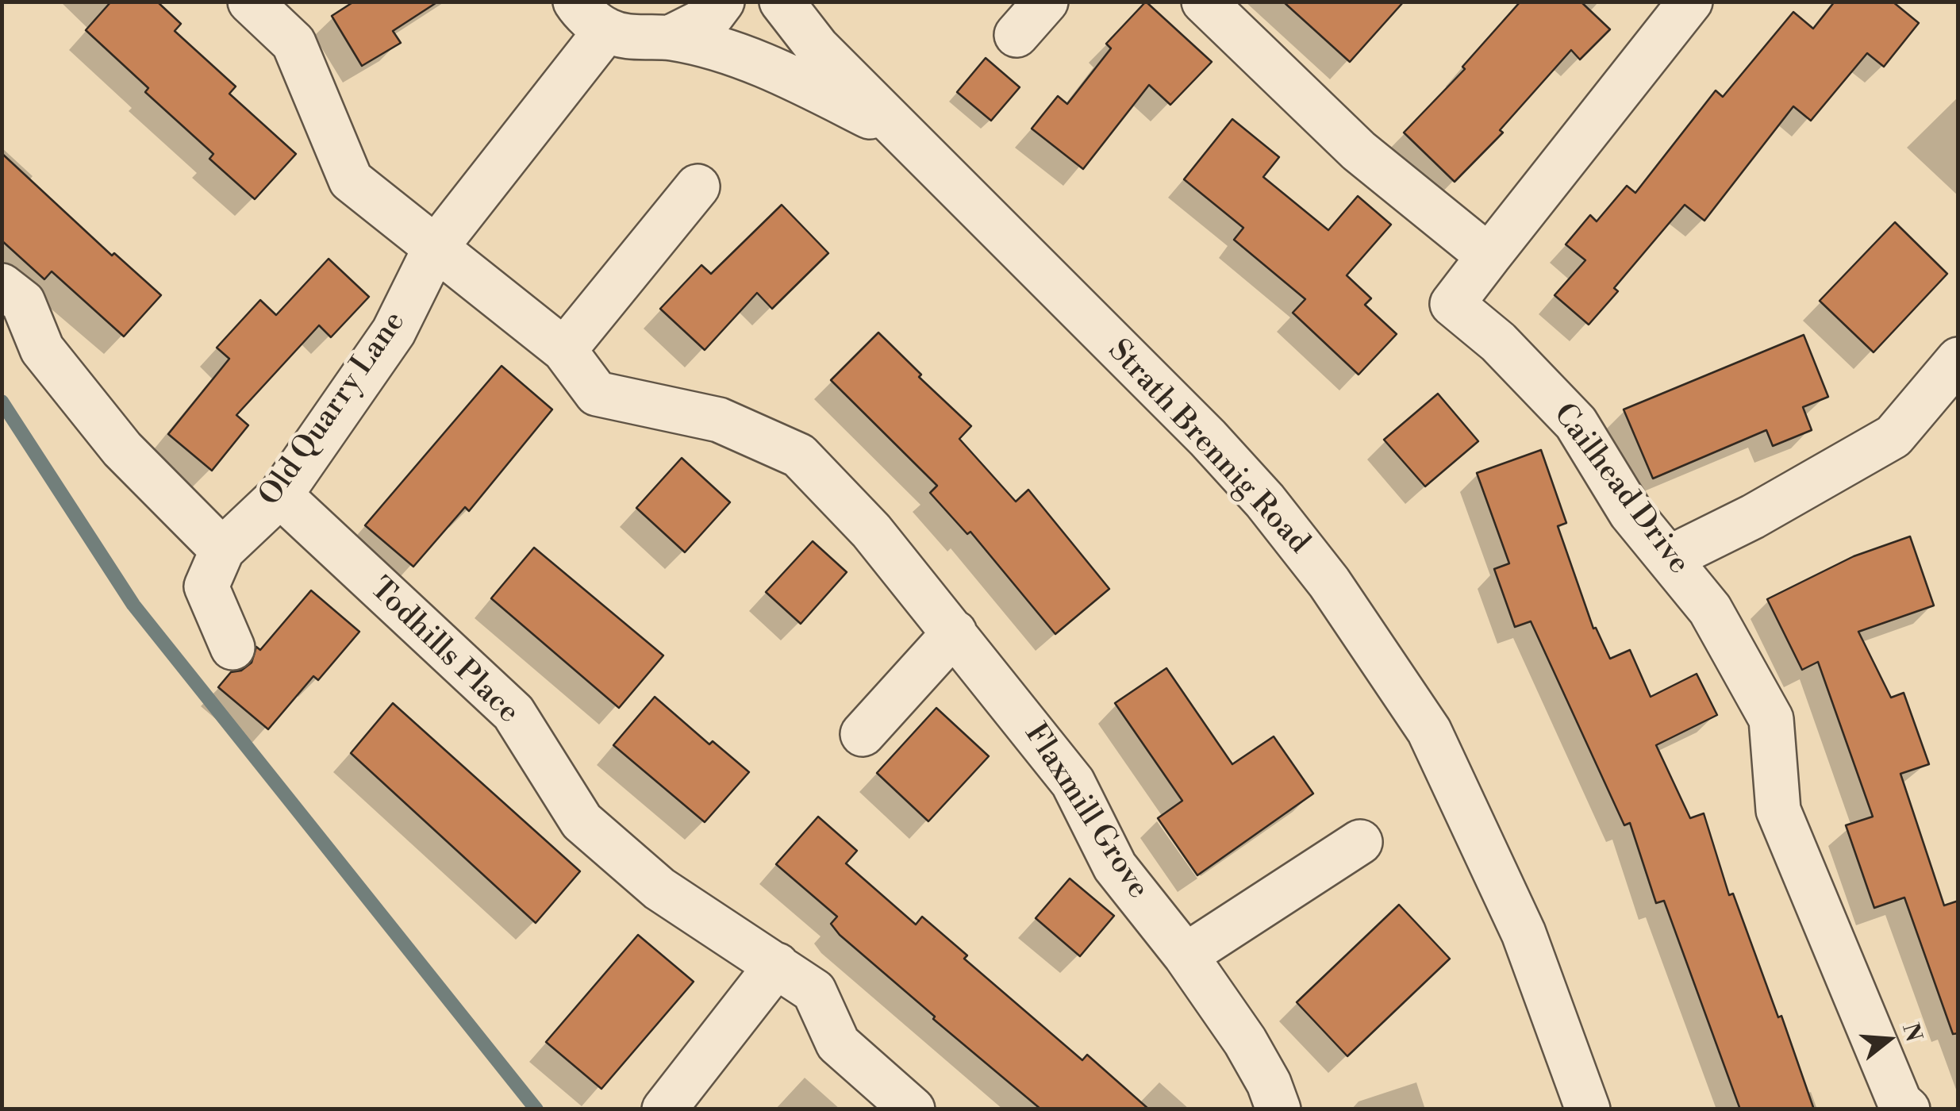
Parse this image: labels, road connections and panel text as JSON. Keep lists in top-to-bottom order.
{
  "streets": {
    "street": [
      "Old Quarry Lane",
      "Strath Brennig Road",
      "Cailhead Drive",
      "Todhills Place",
      "Flaxmill Grove"
    ]
  },
  "crossings": [
    ["Old Quarry Lane", "Strath Brennig Road"],
    ["Old Quarry Lane", "Todhills Place"],
    ["Old Quarry Lane", "Flaxmill Grove"]
  ],
  "north": "right"
}
